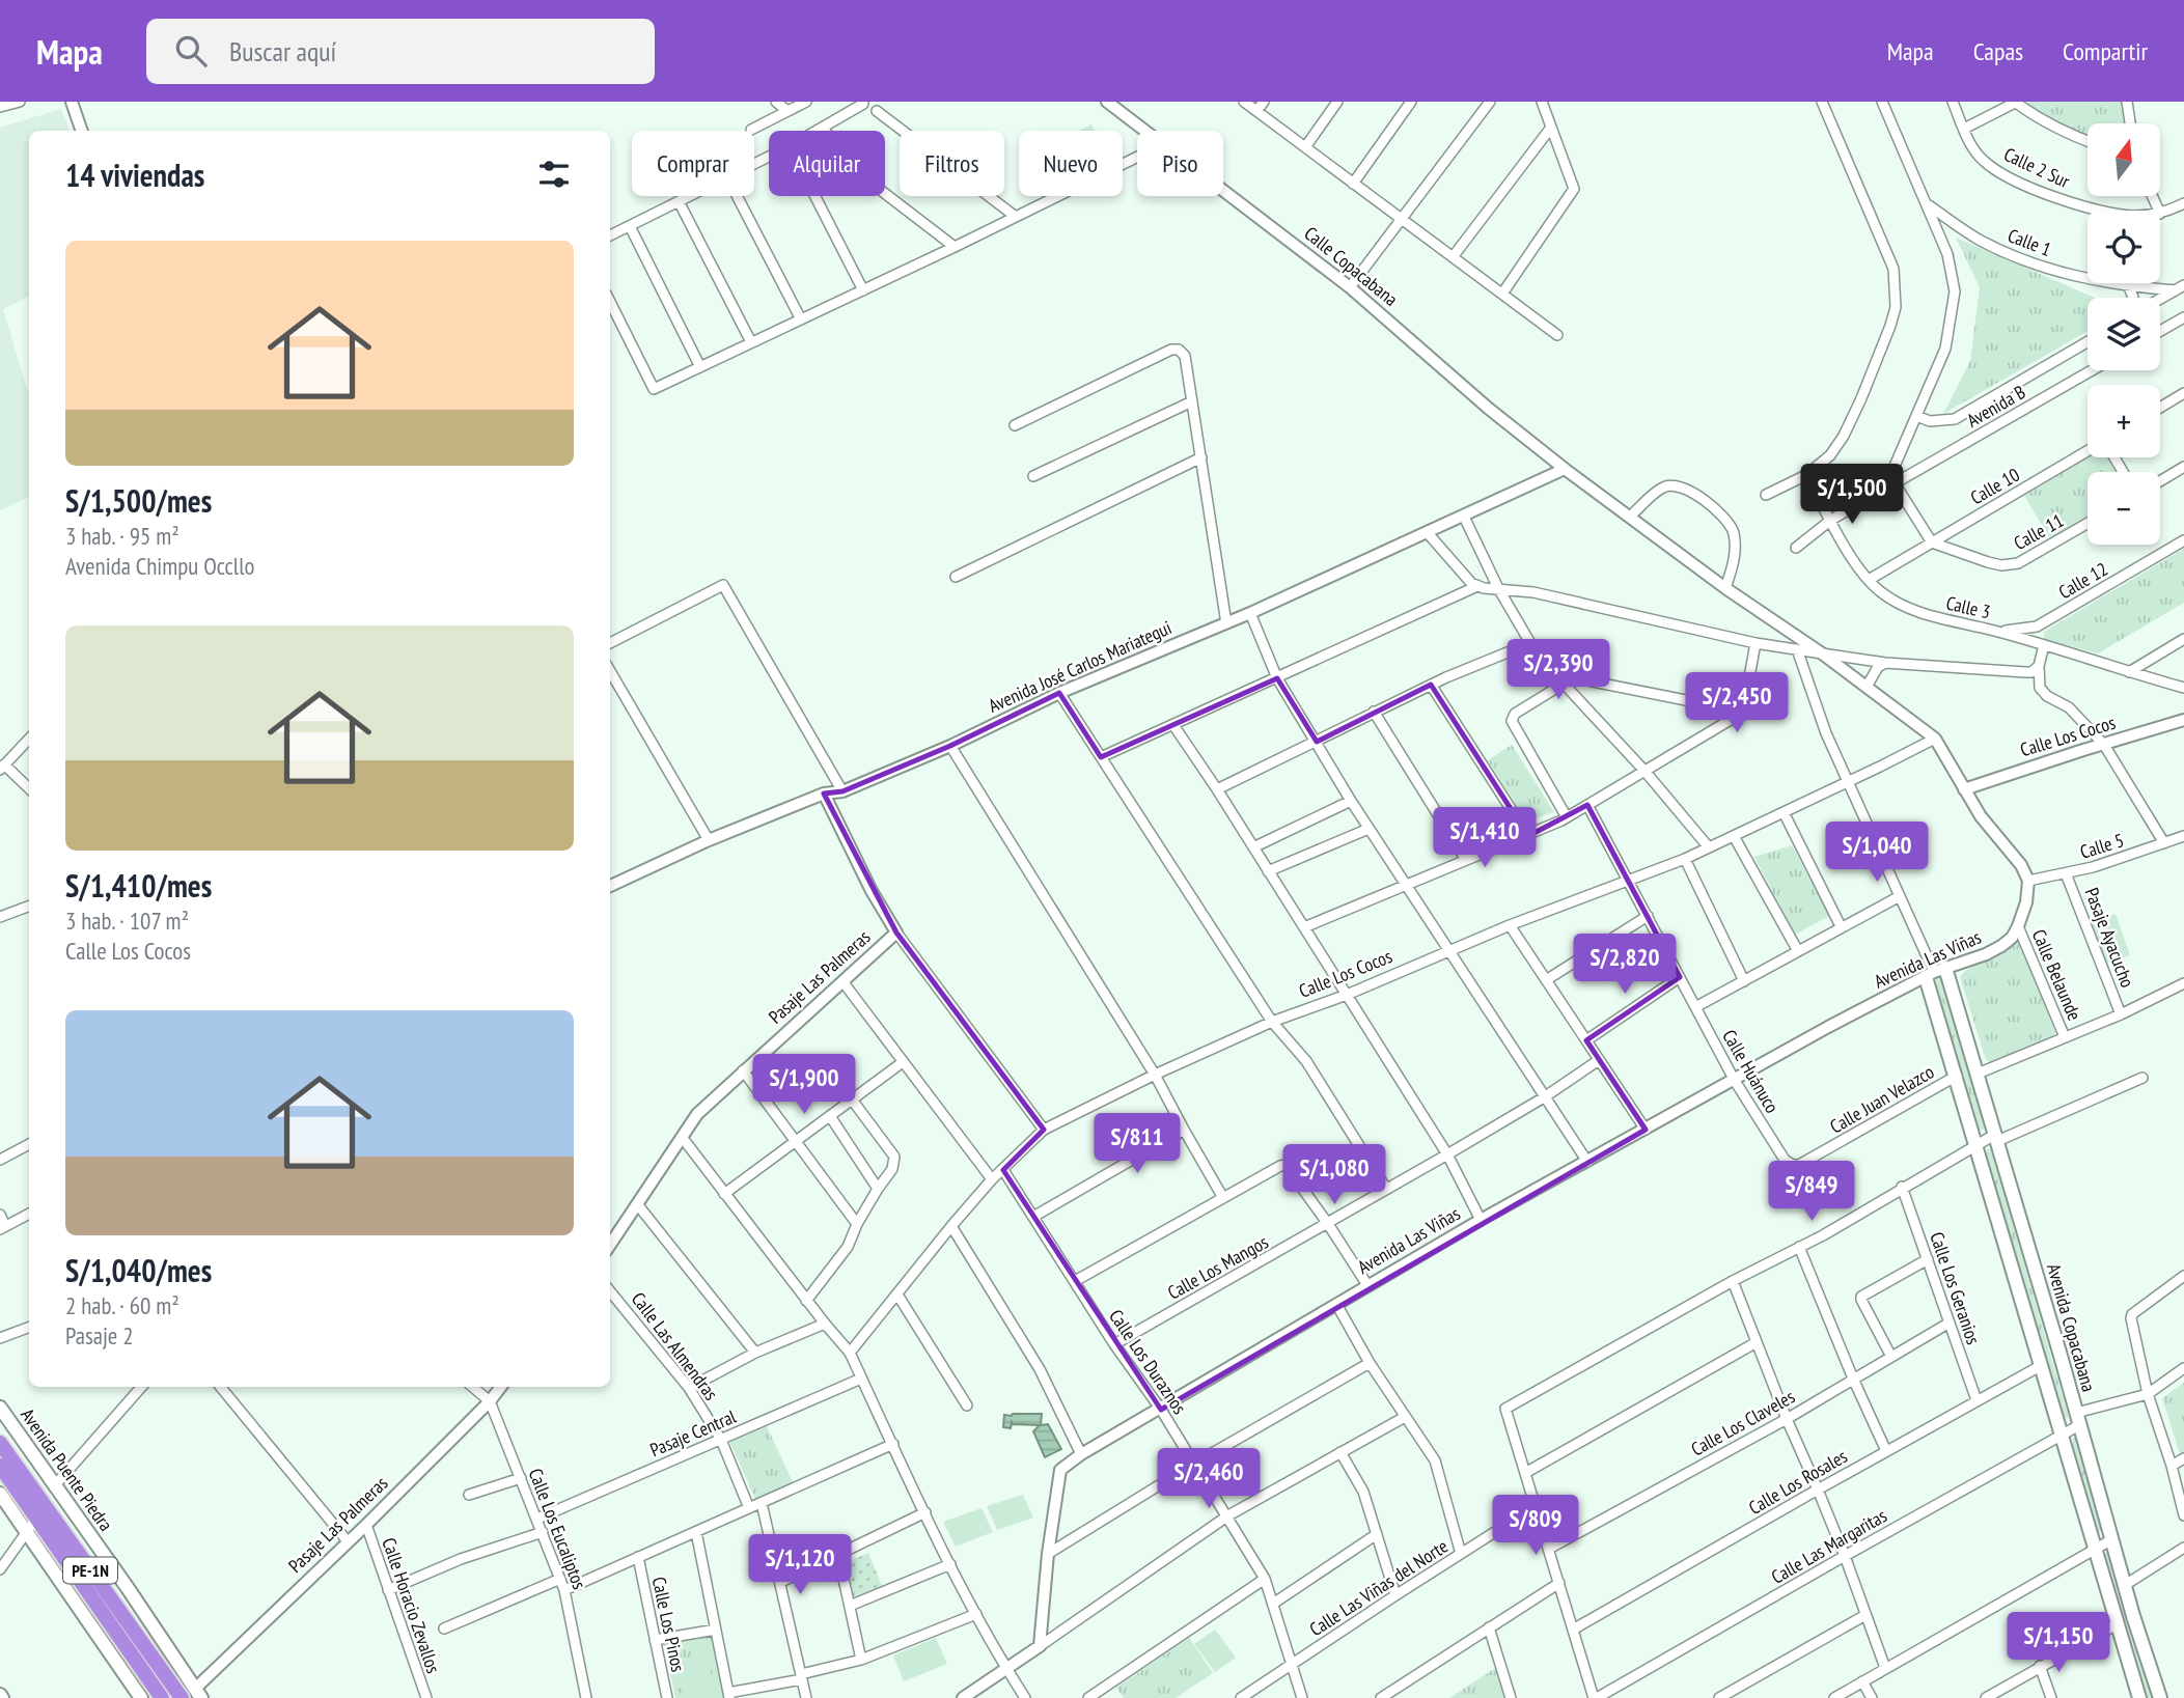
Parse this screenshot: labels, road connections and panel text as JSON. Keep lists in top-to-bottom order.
{
  "streets": {
    "highway": ["PE-1N"],
    "main road": ["Avenida Copacabana", "Avenida Puente Piedra"],
    "street": [
      "Calle 2 Sur",
      "Calle 1",
      "Calle Copacabana",
      "Avenida B",
      "Calle 10",
      "Calle 11",
      "Calle 12",
      "Calle 3",
      "Avenida José Carlos Mariategui",
      "Calle Los Cocos",
      "Calle 5",
      "Pasaje Ayacucho",
      "Avenida Las Viñas",
      "Calle Belaunde",
      "Pasaje Las Palmeras",
      "Calle Huánuco",
      "Calle Juan Velazco",
      "Calle Los Mangos",
      "Calle Los Geranios",
      "Calle Las Almendras",
      "Calle Los Duraznos",
      "Calle Los Claveles",
      "Pasaje Central",
      "Calle Los Rosales",
      "Calle Los Eucaliptos",
      "Calle Las Margaritas",
      "Calle Las Viñas del Norte",
      "Calle Horacio Zevallos",
      "Calle Los Pinos"
    ]
  },
  "crossings": [
    ["Calle Copacabana", "Avenida José Carlos Mariategui"],
    ["Calle Copacabana", "Calle Los Cocos"],
    ["Avenida B", "Calle 3"],
    ["Calle 10", "Calle 11"],
    ["Calle 10", "Calle 3"],
    ["Calle 12", "Calle 3"],
    ["Calle Los Cocos", "Calle Huánuco"],
    ["Calle Los Cocos", "Calle Los Duraznos"],
    ["Calle 5", "Pasaje Ayacucho"],
    ["Avenida Las Viñas", "Calle Belaunde"],
    ["Avenida Las Viñas", "Calle Huánuco"],
    ["Avenida Las Viñas", "Avenida Copacabana"],
    ["Avenida Las Viñas", "Calle Los Duraznos"],
    ["Pasaje Las Palmeras", "Avenida Puente Piedra"],
    ["Pasaje Las Palmeras", "Calle Los Eucaliptos"],
    ["Pasaje Las Palmeras", "Calle Horacio Zevallos"],
    ["Calle Huánuco", "Calle Juan Velazco"],
    ["Calle Juan Velazco", "Avenida Copacabana"],
    ["Calle Los Mangos", "Calle Los Duraznos"],
    ["Calle Los Geranios", "Calle Los Claveles"],
    ["Calle Los Geranios", "Calle Los Rosales"],
    ["Avenida Copacabana", "Calle Los Rosales"],
    ["Avenida Copacabana", "Calle Las Margaritas"],
    ["Calle Las Almendras", "Pasaje Central"],
    ["Calle Los Duraznos", "Calle Las Viñas del Norte"],
    ["Pasaje Central", "Calle Los Eucaliptos"]
  ],
  "north": "top",
  "page": {
    "header": "Mapa",
    "search": "Buscar aquí",
    "nav": ["Mapa", "Capas", "Compartir"],
    "map_buttons": ["+", "−"],
    "chip": [
      "Comprar",
      "Alquilar",
      "Filtros",
      "Nuevo",
      "Piso"
    ],
    "heading": "14 viviendas",
    "list": [
      {
        "name": "S/1,500/mes",
        "note": "3 hab. · 95 m² · Avenida Chimpu Occllo"
      },
      {
        "name": "S/1,410/mes",
        "note": "3 hab. · 107 m² · Calle Los Cocos"
      },
      {
        "name": "S/1,040/mes",
        "note": "2 hab. · 60 m² · Pasaje 2"
      }
    ],
    "price": [
      "S/1,500",
      "S/2,390",
      "S/2,450",
      "S/1,410",
      "S/1,040",
      "S/2,820",
      "S/1,900",
      "S/811",
      "S/1,080",
      "S/849",
      "S/2,460",
      "S/809",
      "S/1,120",
      "S/1,150"
    ]
  }
}
